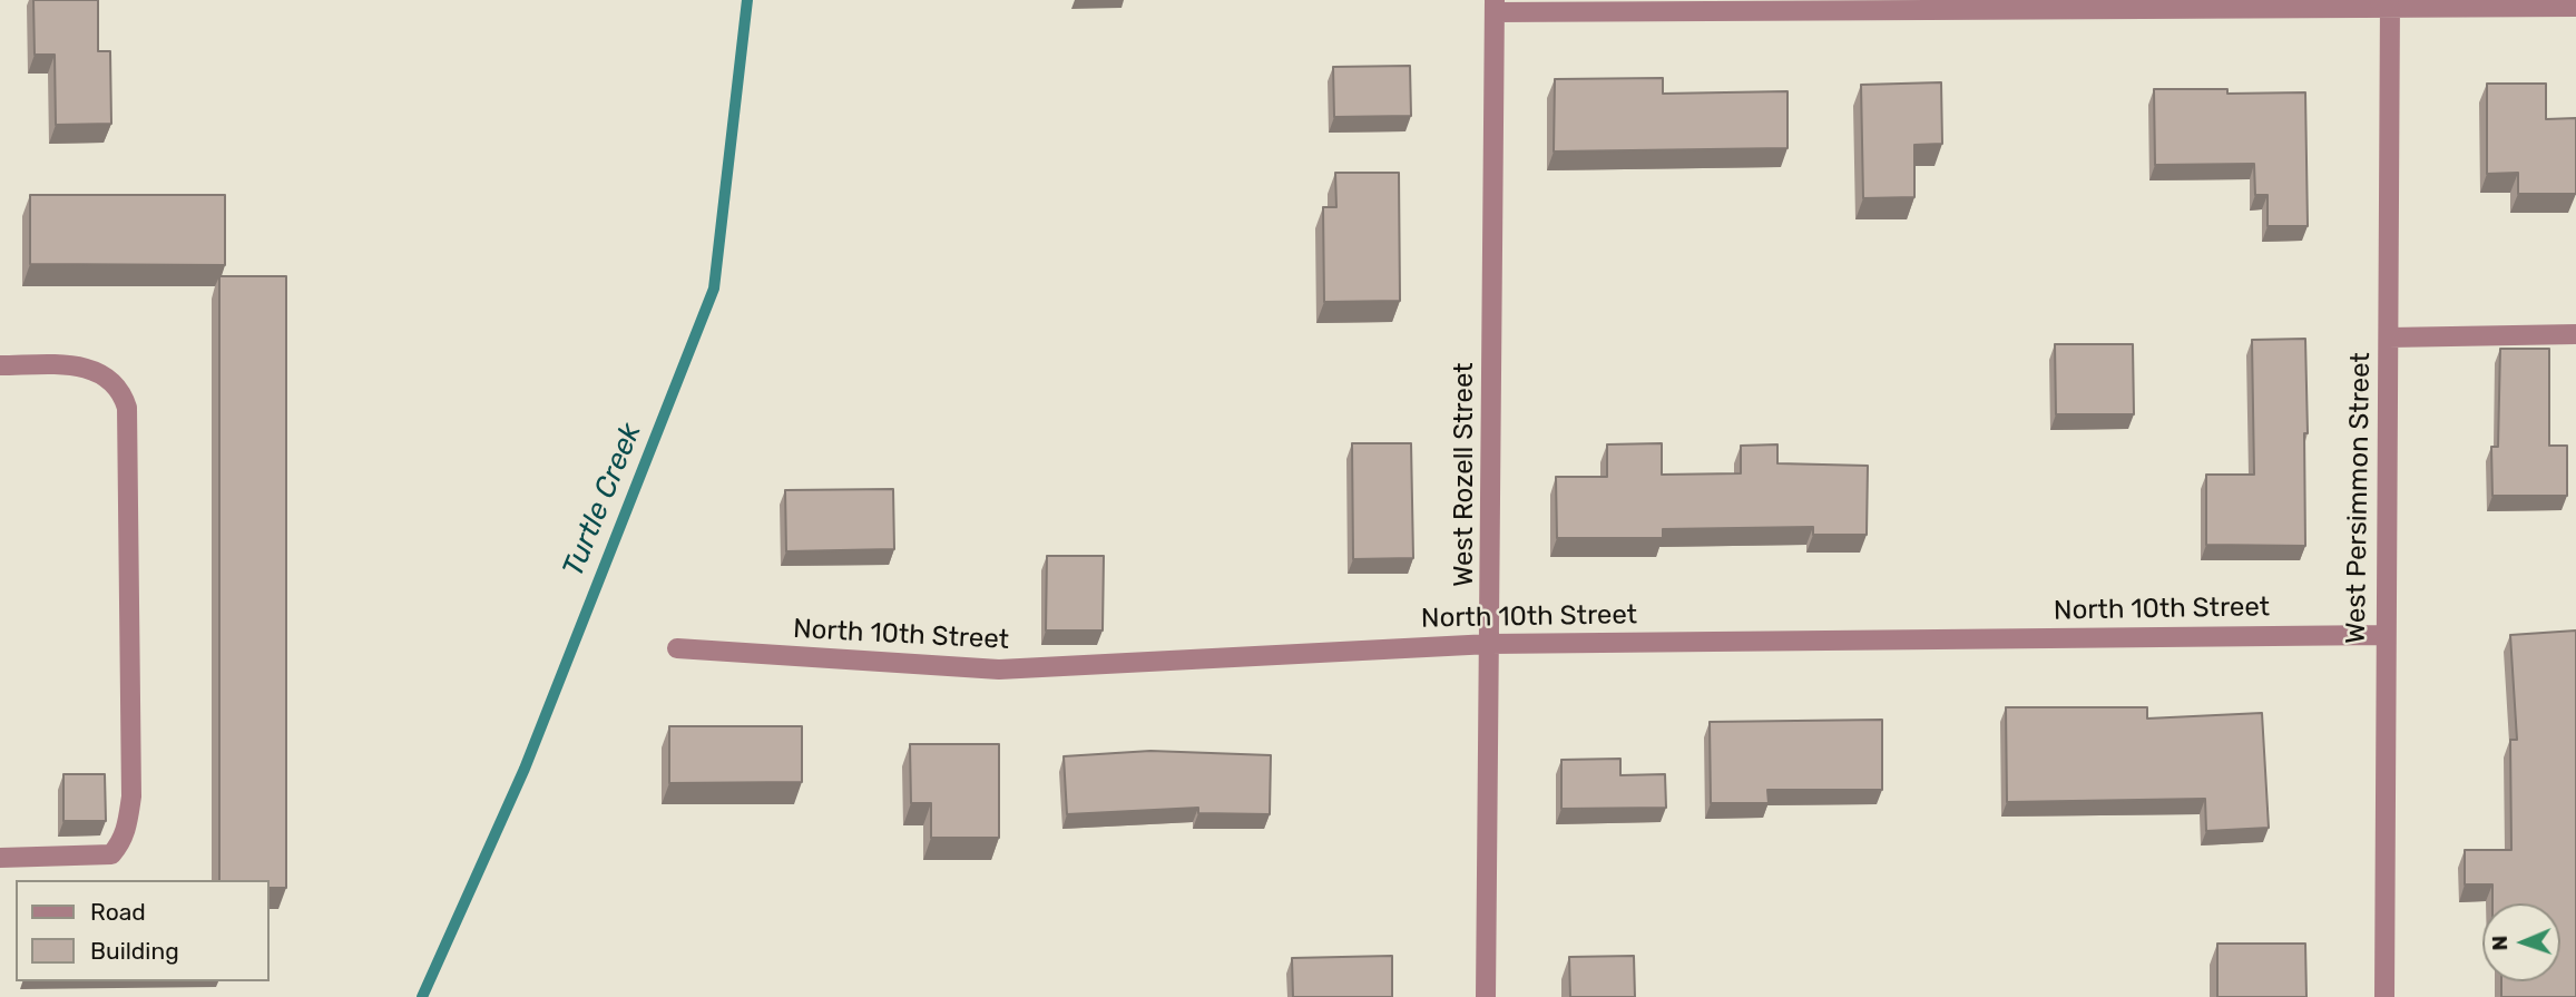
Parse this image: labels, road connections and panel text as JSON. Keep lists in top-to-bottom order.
{
  "streets": {
    "street": ["West Rozell Street", "West Persimmon Street", "North 10th Street"]
  },
  "crossings": [
    ["West Rozell Street", "North 10th Street"],
    ["West Persimmon Street", "North 10th Street"]
  ],
  "water": ["Turtle Creek"],
  "legend": ["Road", "Building"],
  "north": "left"
}
